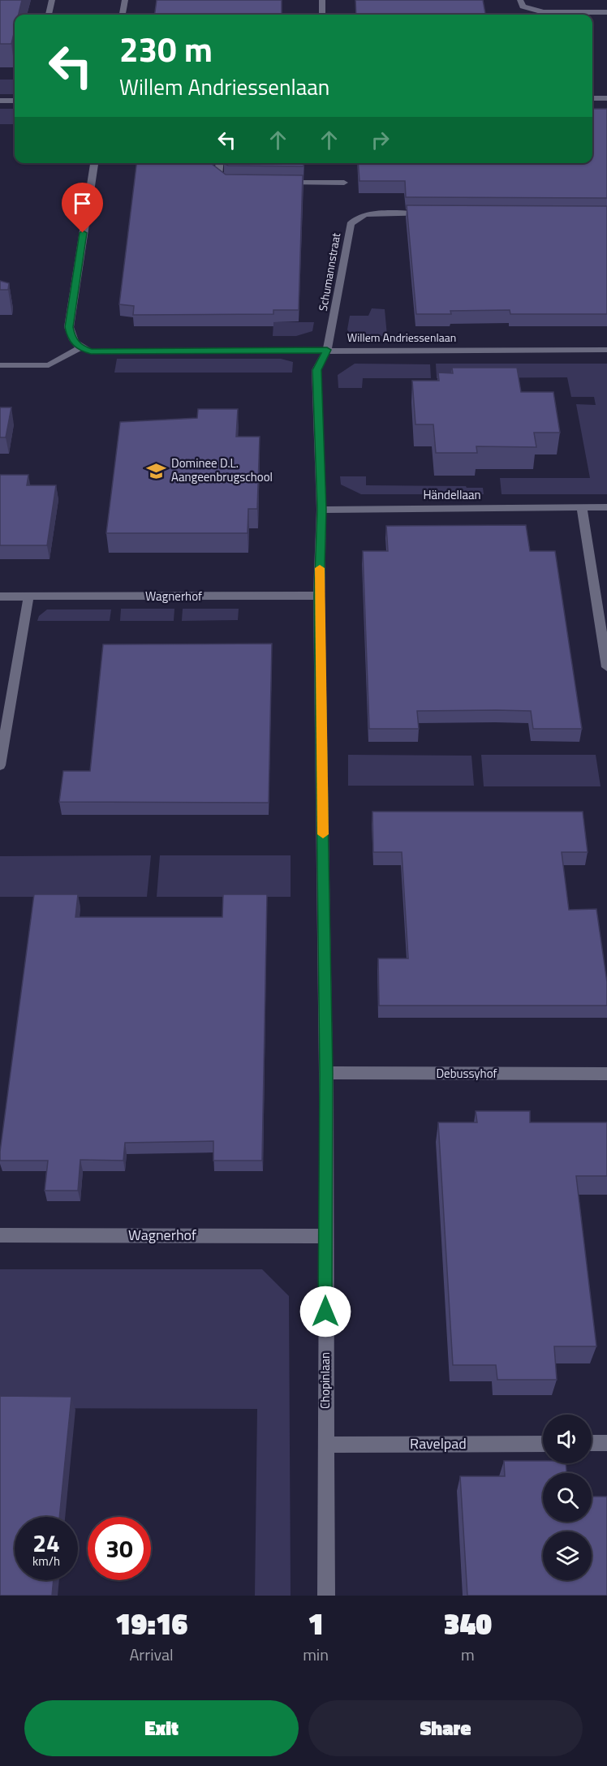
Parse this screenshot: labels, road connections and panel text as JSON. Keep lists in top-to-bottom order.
{
  "streets": {
    "street": [
      "Schumannstraat",
      "Willem Andriessenlaan",
      "Händellaan",
      "Wagnerhof",
      "Debussyhof",
      "Chopinlaan",
      "Ravelpad"
    ]
  },
  "crossings": [
    ["Schumannstraat", "Willem Andriessenlaan"],
    ["Schumannstraat", "Chopinlaan"],
    ["Willem Andriessenlaan", "Chopinlaan"],
    ["Händellaan", "Chopinlaan"],
    ["Wagnerhof", "Chopinlaan"],
    ["Debussyhof", "Chopinlaan"],
    ["Chopinlaan", "Ravelpad"]
  ],
  "places": {
    "school or university": ["Dominee D.L. Aangeenbrugschool"]
  },
  "page": {
    "turn": ["230 m", "Willem Andriessenlaan"],
    "speed": "24 km/h",
    "limit": "30",
    "eta": [
      "19:16",
      "Arrival",
      "1",
      "min",
      "340",
      "m"
    ],
    "buttons": ["Exit", "Share"]
  }
}
